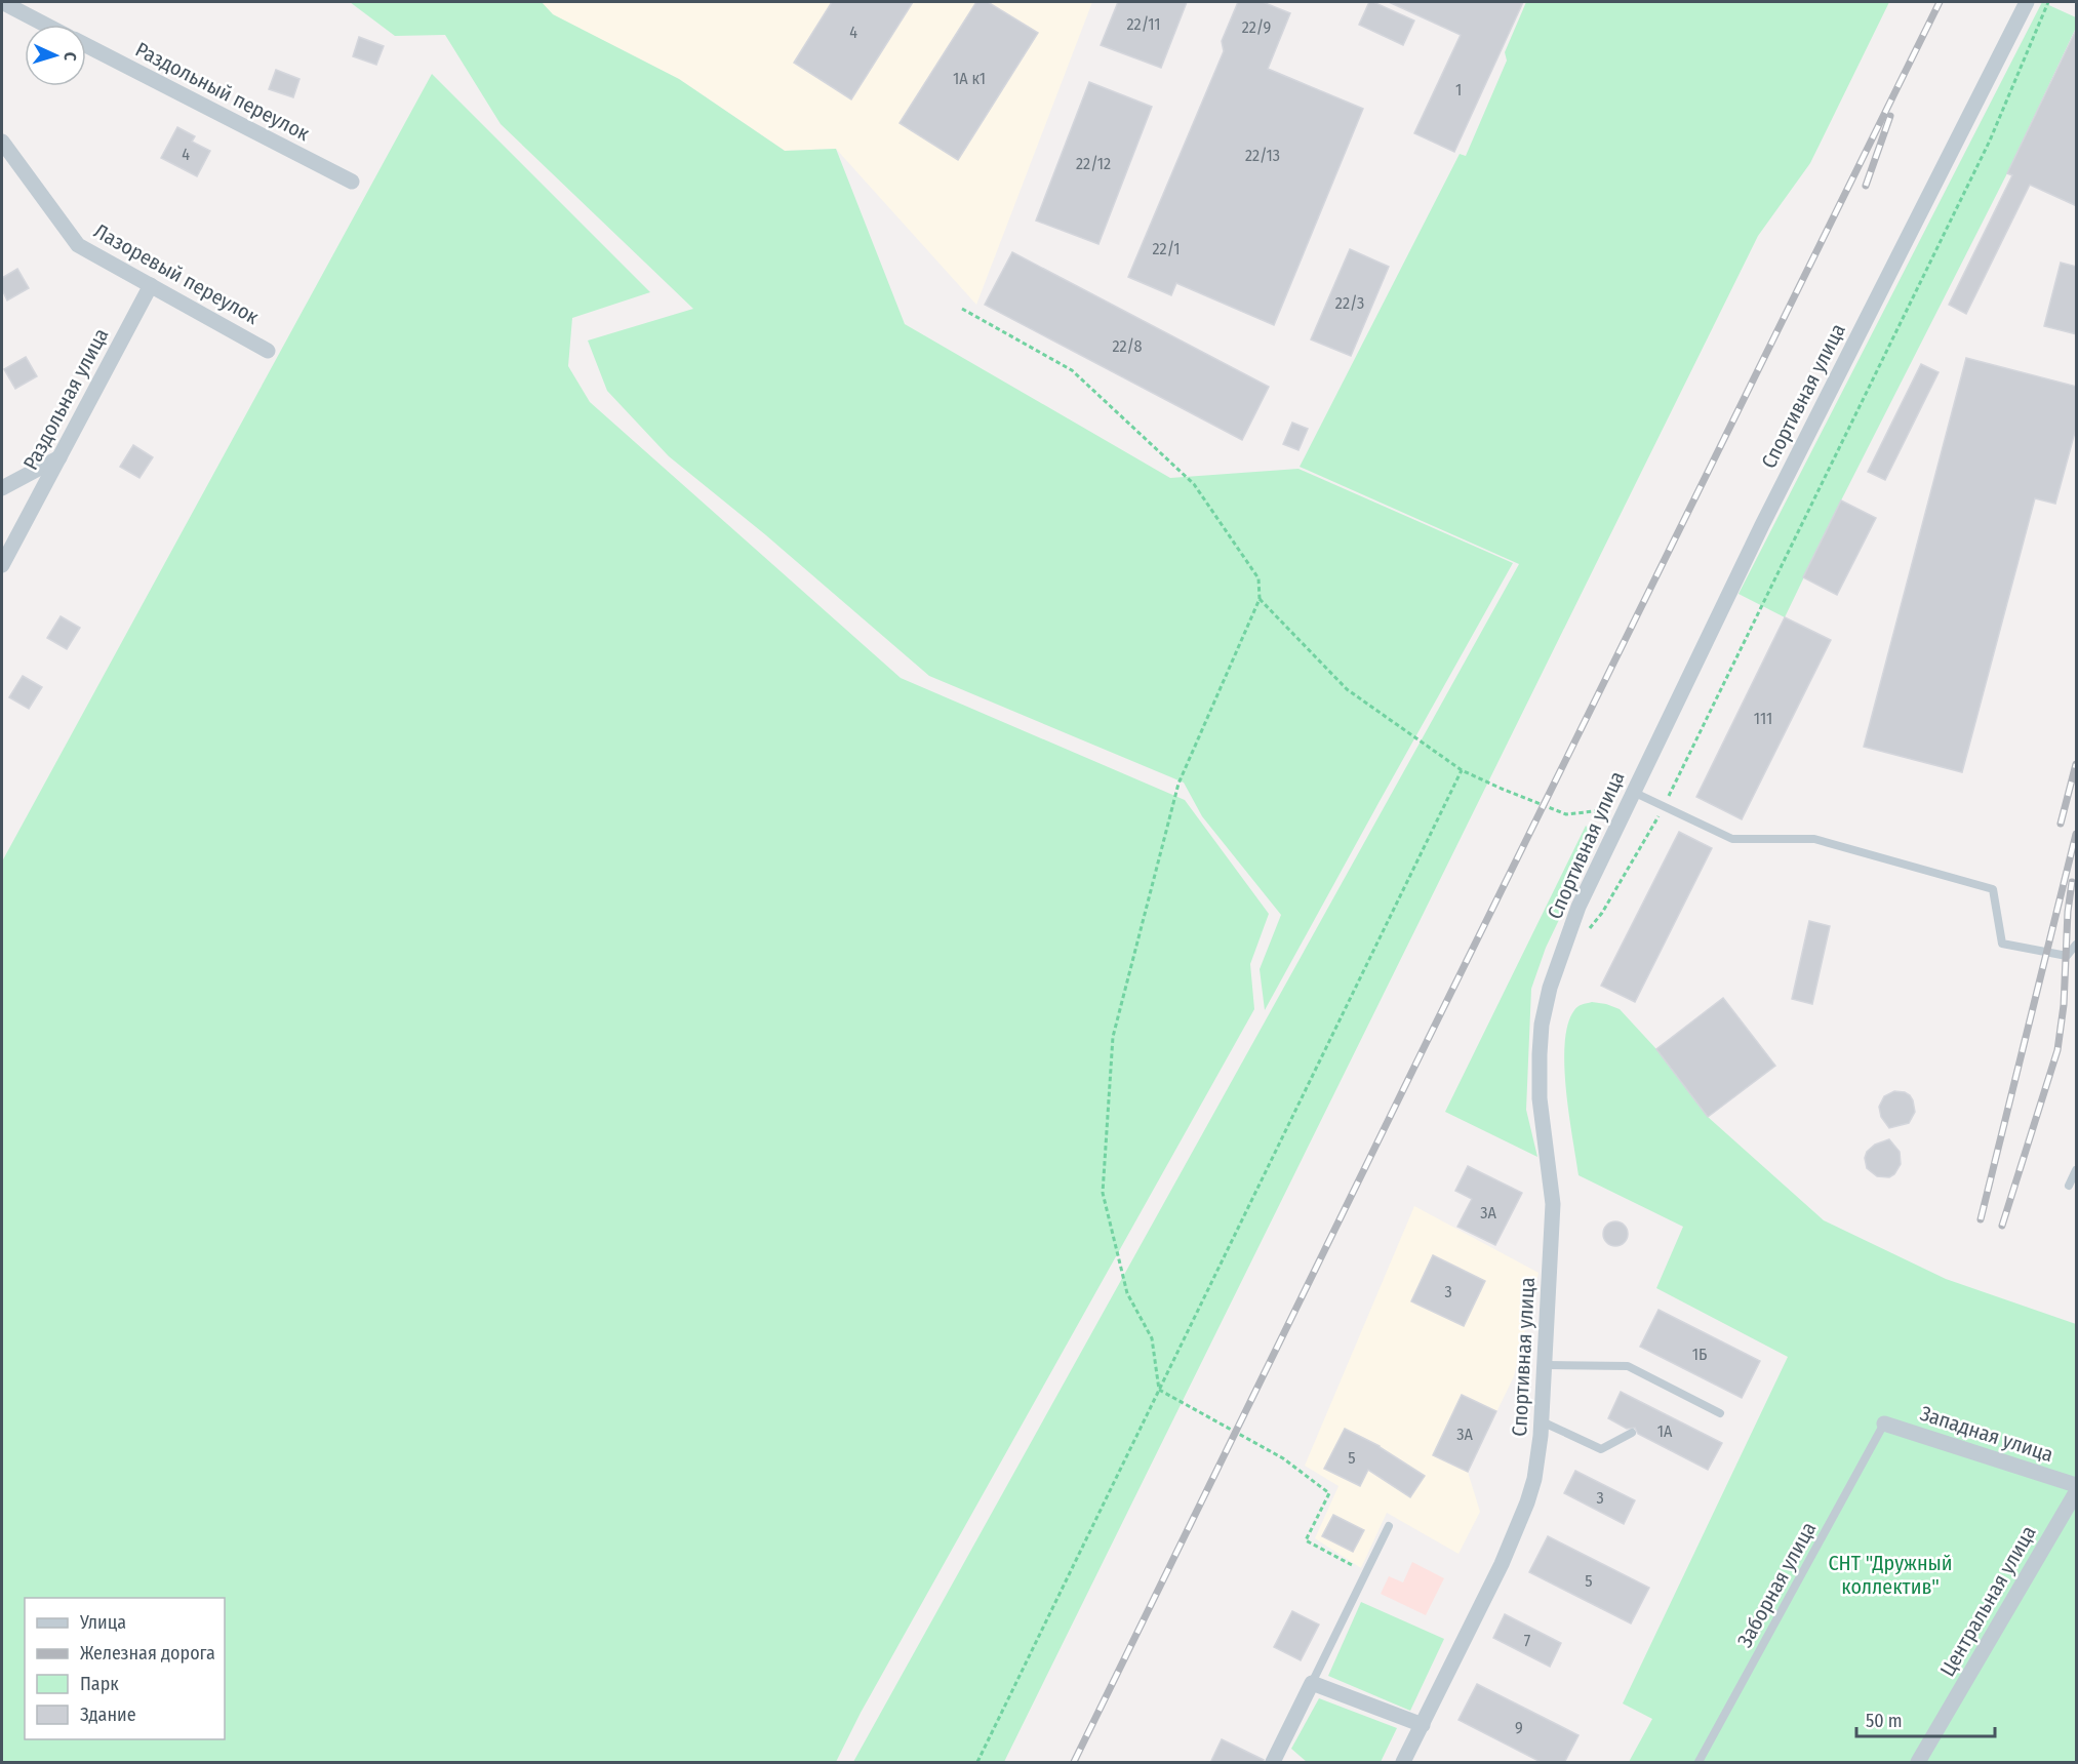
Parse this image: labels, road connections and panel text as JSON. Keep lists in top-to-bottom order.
{
  "streets": {
    "street": [
      "Раздольный переулок",
      "Лазоревый переулок",
      "Спортивная улица",
      "Раздольная улица",
      "Западная улица",
      "Центральная улица"
    ],
    "lane": ["Заборная улица"]
  },
  "crossings": [
    ["Лазоревый переулок", "Раздольная улица"],
    ["Западная улица", "Заборная улица"]
  ],
  "parks": ["СНТ \"Дружный коллектив\""],
  "house_numbers": [
    "22/11",
    "22/9",
    "4",
    "1А к1",
    "1",
    "4",
    "22/13",
    "22/12",
    "22/1",
    "22/3",
    "22/8",
    "111",
    "3А",
    "3",
    "1Б",
    "1А",
    "3А",
    "5",
    "3",
    "5",
    "7",
    "9"
  ],
  "legend": [
    "Улица",
    "Железная дорога",
    "Парк",
    "Здание"
  ],
  "scale_bar": "50 m",
  "north": "right"
}
